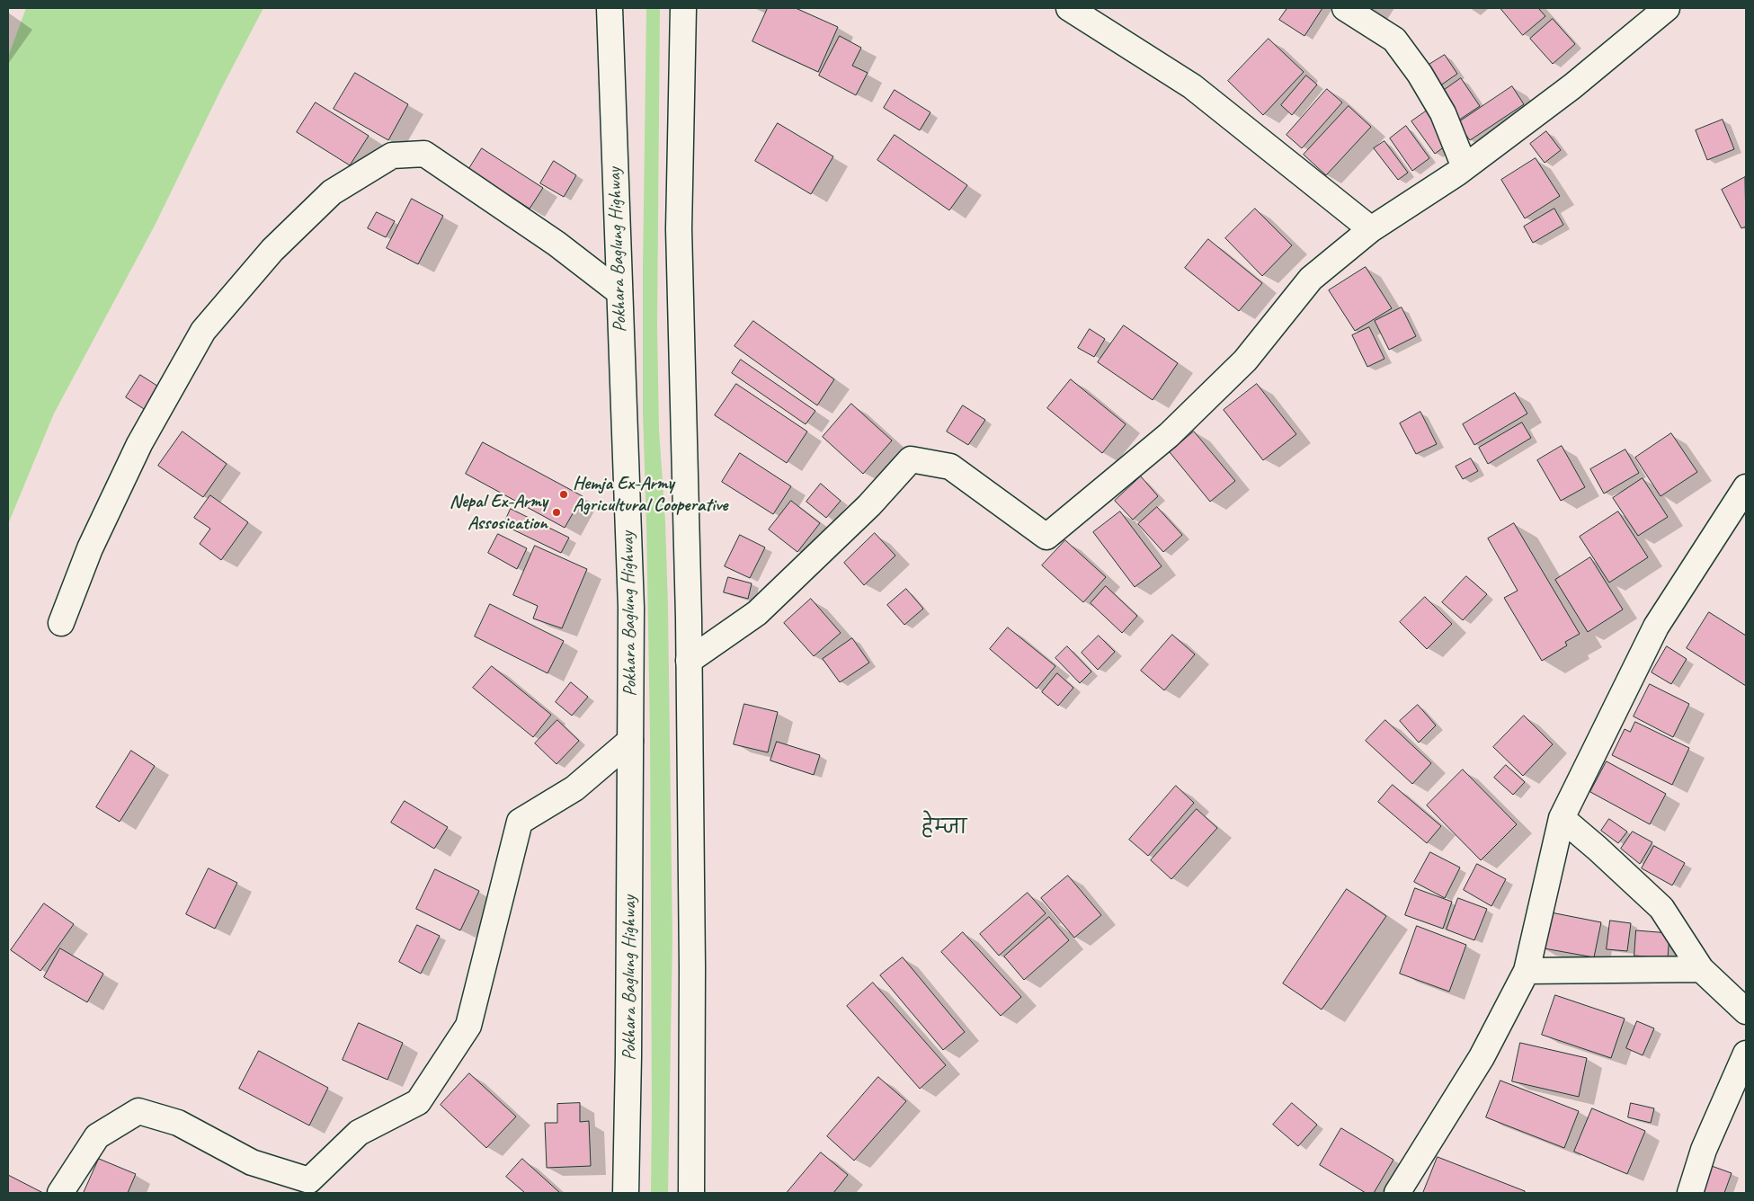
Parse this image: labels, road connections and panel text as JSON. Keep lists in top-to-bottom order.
{
  "streets": {
    "main road": ["Pokhara Baglung Highway"]
  },
  "districts": ["हेम्जा"],
  "places": ["Hemja Ex-Army Agricultural Cooperative", "Nepal Ex-Army Assosication"]
}
